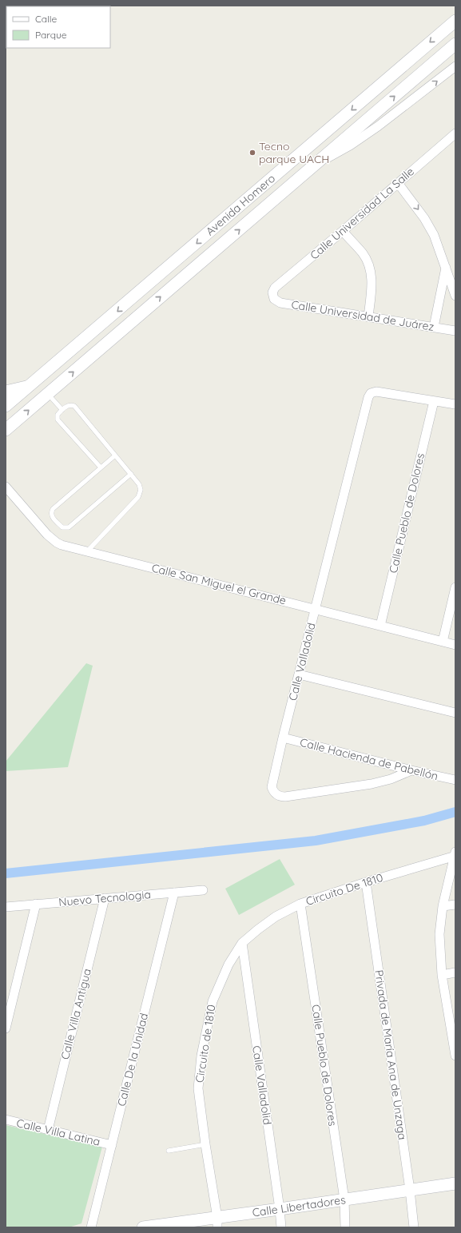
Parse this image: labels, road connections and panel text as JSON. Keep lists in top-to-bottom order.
{
  "streets": {
    "main road": ["Avenida Homero", "Calle Libertadores"],
    "street": [
      "Calle Universidad La Salle",
      "Calle Universidad de Juárez",
      "Calle Pueblo de Dolores",
      "Calle San Miguel el Grande",
      "Calle Valladolid",
      "Calle Hacienda de Pabellón",
      "Circuito De 1810",
      "Nuevo Tecnologia",
      "Calle Villa Antigua",
      "Circuito de 1810",
      "Privada de María Ana de Unzaga",
      "Calle De la Unidad",
      "Calle Villa Latina"
    ]
  },
  "crossings": [
    ["Calle Universidad La Salle", "Calle Universidad de Juárez"],
    ["Calle Pueblo de Dolores", "Calle San Miguel el Grande"],
    ["Calle Pueblo de Dolores", "Calle Valladolid"],
    ["Calle Pueblo de Dolores", "Circuito De 1810"],
    ["Calle Pueblo de Dolores", "Calle Libertadores"],
    ["Calle San Miguel el Grande", "Calle Valladolid"],
    ["Calle Valladolid", "Calle Hacienda de Pabellón"],
    ["Calle Valladolid", "Circuito De 1810"],
    ["Calle Valladolid", "Circuito de 1810"],
    ["Calle Valladolid", "Calle Libertadores"],
    ["Circuito De 1810", "Circuito de 1810"],
    ["Circuito De 1810", "Privada de María Ana de Unzaga"],
    ["Nuevo Tecnologia", "Calle Villa Antigua"],
    ["Nuevo Tecnologia", "Calle De la Unidad"],
    ["Calle Villa Antigua", "Calle Villa Latina"],
    ["Circuito de 1810", "Calle Libertadores"],
    ["Privada de María Ana de Unzaga", "Calle Libertadores"],
    ["Calle De la Unidad", "Calle Villa Latina"]
  ],
  "places": ["Tecno parque UACH"],
  "legend": ["Calle", "Parque"]
}
